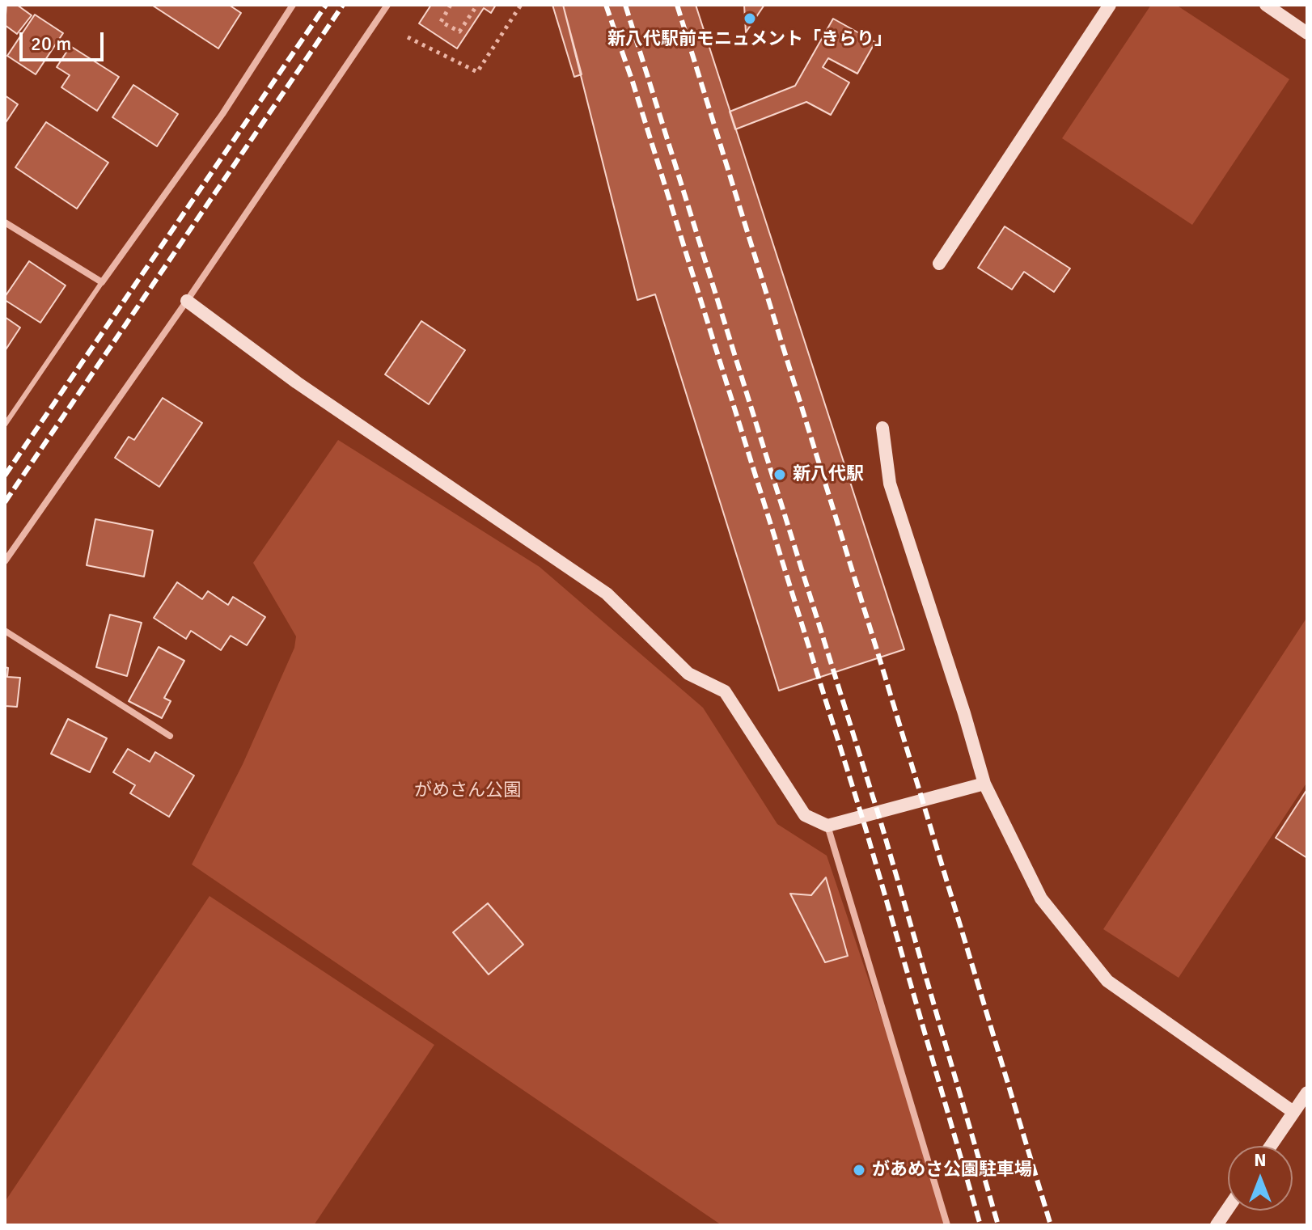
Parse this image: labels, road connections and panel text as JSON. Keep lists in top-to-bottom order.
{
  "parks": ["がめさん公園"],
  "places": ["新八代駅前モニュメント「きらり」", "新八代駅", "があめさ公園駐車場"],
  "scale_bar": "20 m",
  "north": "top"
}
